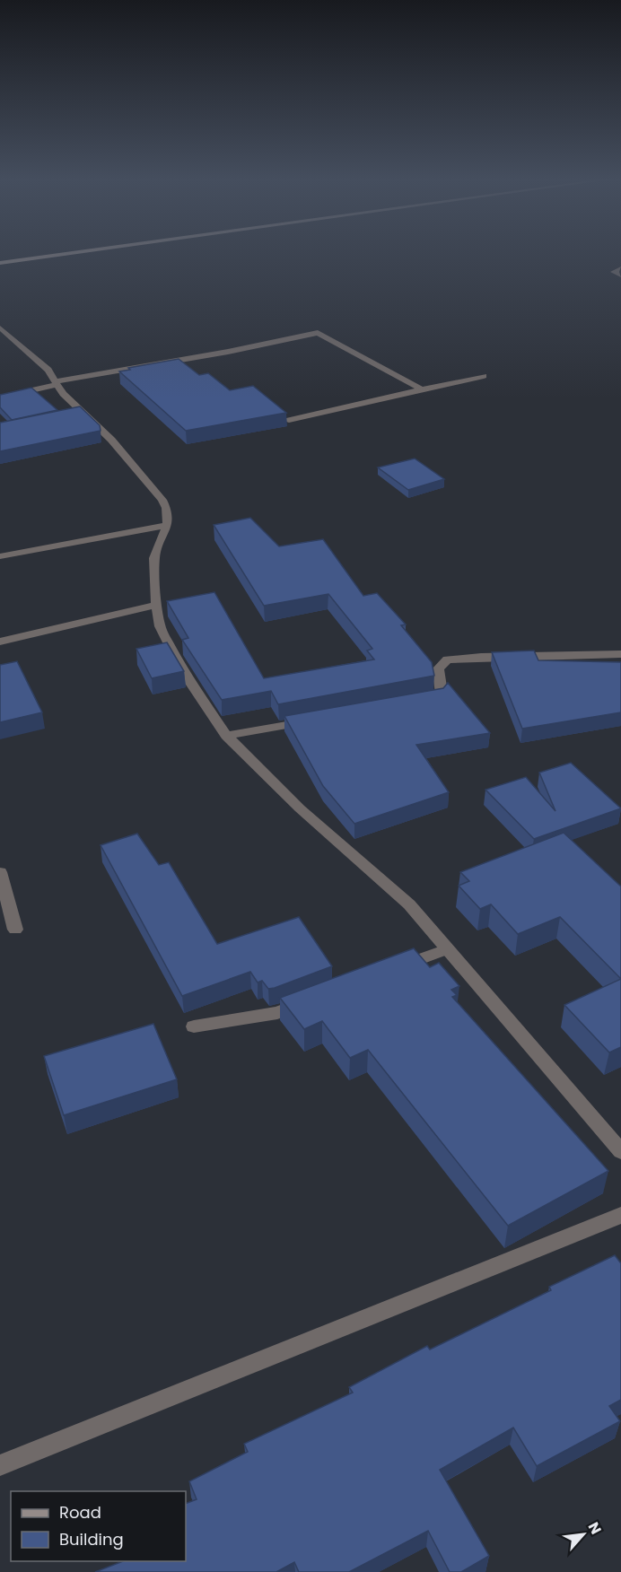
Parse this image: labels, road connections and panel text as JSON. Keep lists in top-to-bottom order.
{
  "legend": ["Road", "Building"],
  "north": "top right"
}
